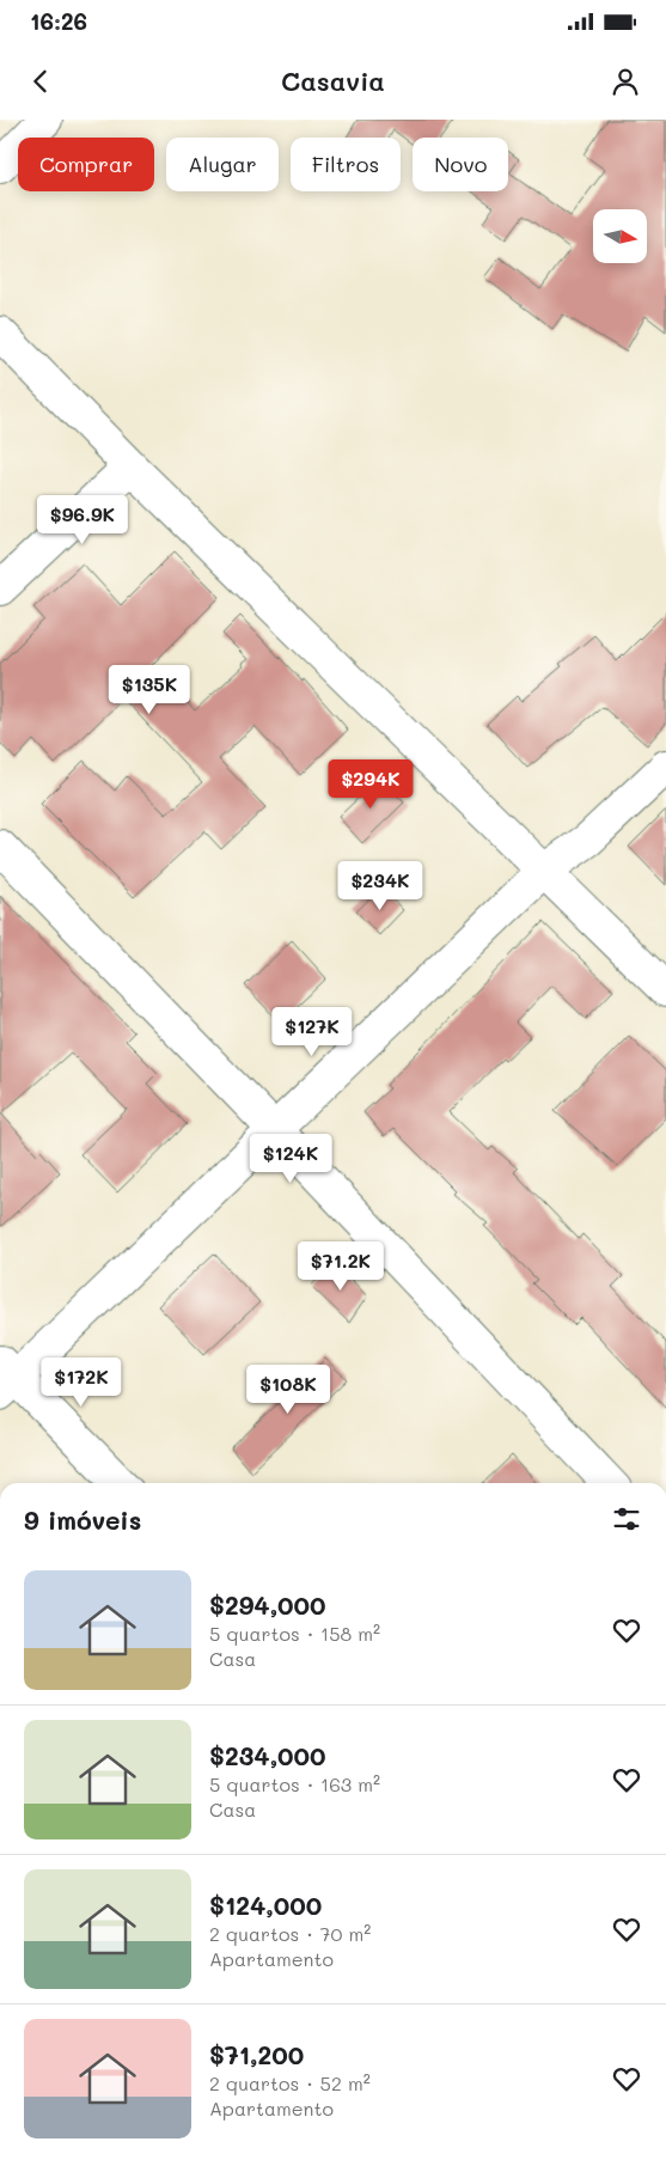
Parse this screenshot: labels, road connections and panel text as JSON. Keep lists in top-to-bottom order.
{
  "north": "right",
  "page": {
    "status": "16:26",
    "header": "Casavia",
    "chip": [
      "Comprar",
      "Alugar",
      "Filtros",
      "Novo"
    ],
    "price": [
      "$96.9K",
      "$135K",
      "$294K",
      "$234K",
      "$127K",
      "$124K",
      "$71.2K",
      "$172K",
      "$108K"
    ],
    "heading": "9 imóveis",
    "list": [
      {
        "name": "$294,000",
        "note": "5 quartos · 158 m² · Casa"
      },
      {
        "name": "$234,000",
        "note": "5 quartos · 163 m² · Casa"
      },
      {
        "name": "$124,000",
        "note": "2 quartos · 70 m² · Apartamento"
      },
      {
        "name": "$71,200",
        "note": "2 quartos · 52 m² · Apartamento"
      }
    ]
  }
}
